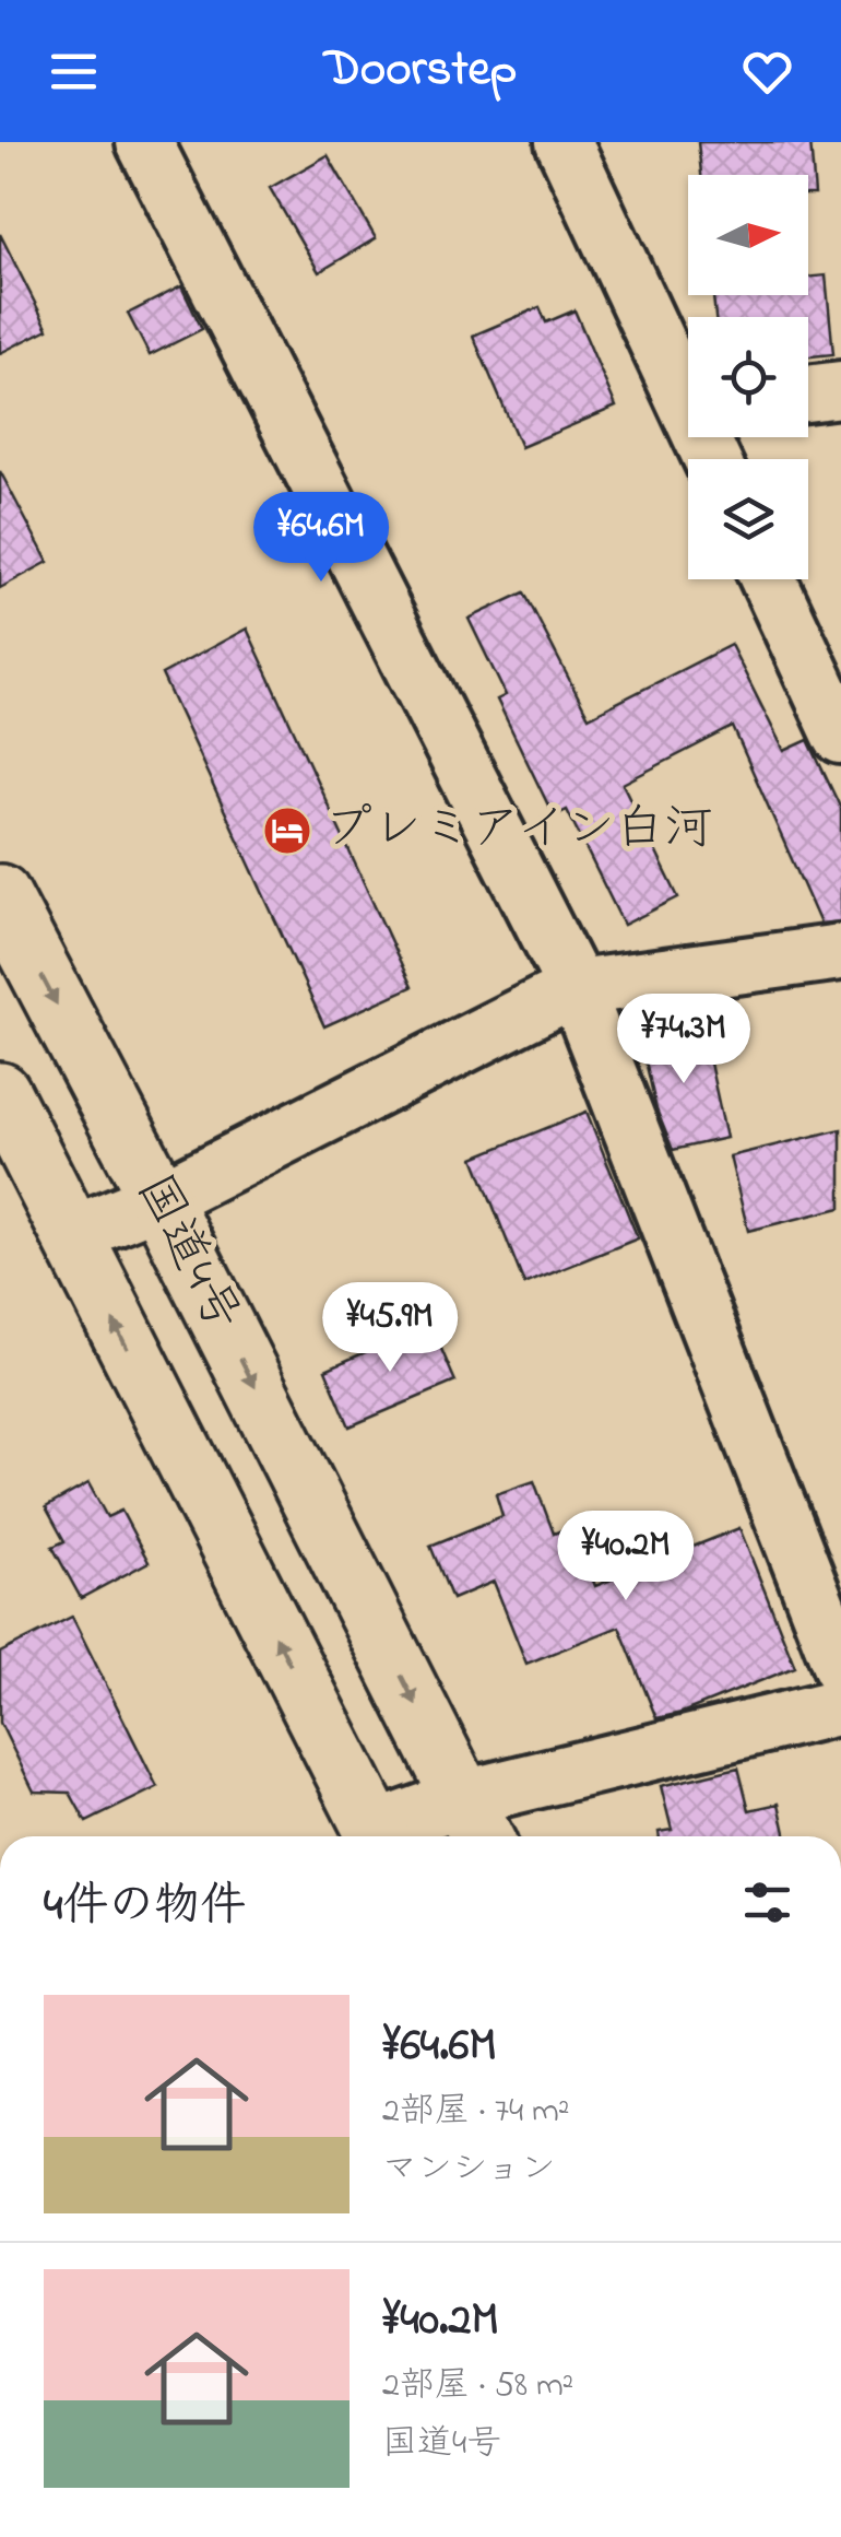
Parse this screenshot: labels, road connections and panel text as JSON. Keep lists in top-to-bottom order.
{
  "streets": {
    "main road": ["国道4号"]
  },
  "places": {
    "hotel": ["プレミアイン白河"]
  },
  "north": "right",
  "page": {
    "header": "Doorstep",
    "price": [
      "¥64.6M",
      "¥74.3M",
      "¥45.9M",
      "¥40.2M"
    ],
    "heading": "4件の物件",
    "list": [
      {
        "name": "¥64.6M",
        "note": "2部屋 · 74 m² · マンション"
      },
      {
        "name": "¥40.2M",
        "note": "2部屋 · 58 m² · 国道4号"
      }
    ]
  }
}
